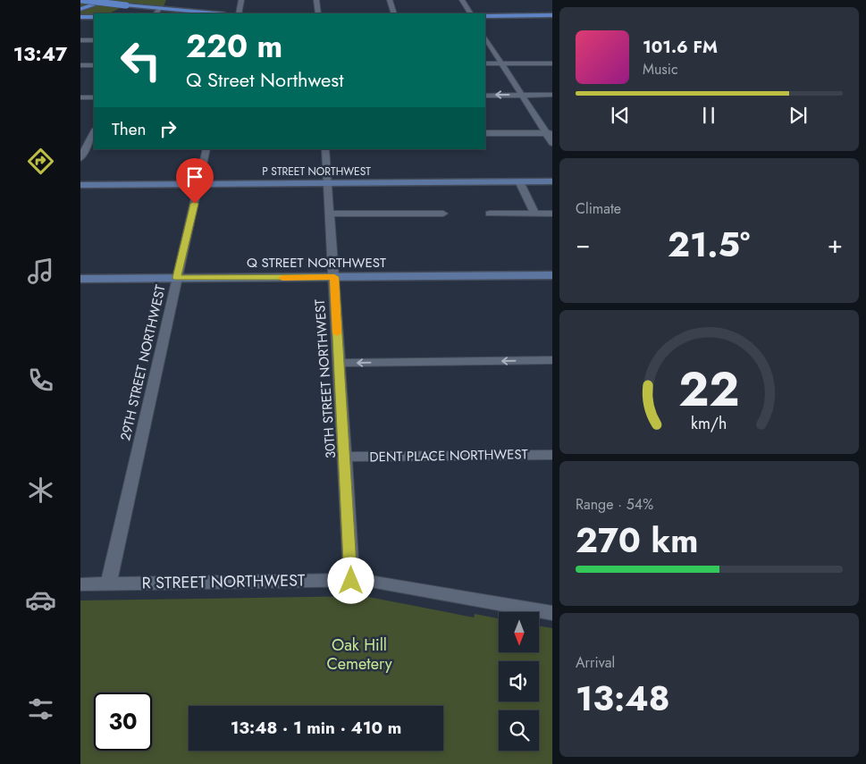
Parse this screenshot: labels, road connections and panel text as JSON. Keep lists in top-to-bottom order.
{
  "streets": {
    "main road": ["P STREET NORTHWEST", "Q STREET NORTHWEST"],
    "street": [
      "29TH STREET NORTHWEST",
      "30TH STREET NORTHWEST",
      "DENT PLACE NORTHWEST",
      "R STREET NORTHWEST"
    ]
  },
  "crossings": [
    ["P STREET NORTHWEST", "29TH STREET NORTHWEST"],
    ["P STREET NORTHWEST", "30TH STREET NORTHWEST"],
    ["Q STREET NORTHWEST", "29TH STREET NORTHWEST"],
    ["Q STREET NORTHWEST", "30TH STREET NORTHWEST"],
    ["29TH STREET NORTHWEST", "R STREET NORTHWEST"],
    ["30TH STREET NORTHWEST", "DENT PLACE NORTHWEST"],
    ["30TH STREET NORTHWEST", "R STREET NORTHWEST"]
  ],
  "parks": ["Oak Hill Cemetery"],
  "north": "bottom",
  "page": {
    "tabs": "13:47",
    "turn": ["220 m", "Q Street Northwest"],
    "song": ["101.6 FM", "Music"],
    "then": "Then",
    "tile": [
      "Climate",
      ["Range · 54%", "270 km"],
      ["Arrival", "13:48"]
    ],
    "heat": ["−", "21.5°", "+"],
    "limit": "30",
    "trip": "13:48 · 1 min · 410 m",
    "gauge": ["22", "km/h"]
  }
}
